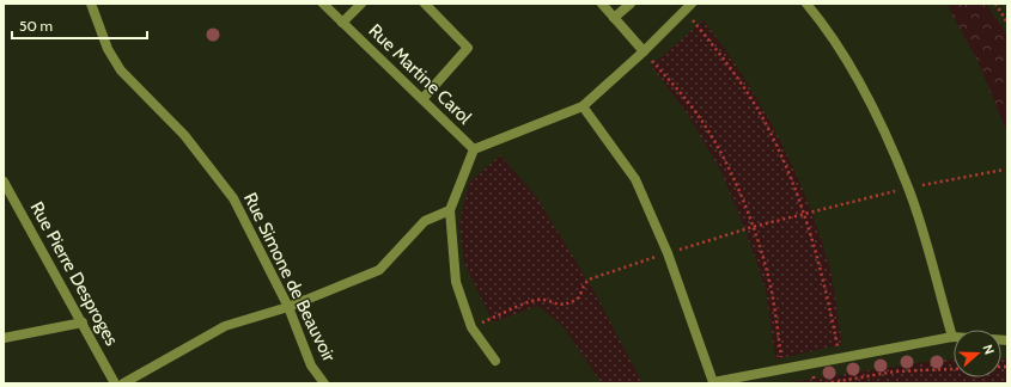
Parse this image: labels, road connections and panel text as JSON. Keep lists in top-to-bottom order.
{
  "streets": {
    "street": ["Rue Martine Carol", "Rue Pierre Desproges", "Rue Simone de Beauvoir"]
  },
  "scale_bar": "50 m",
  "north": "right"
}
